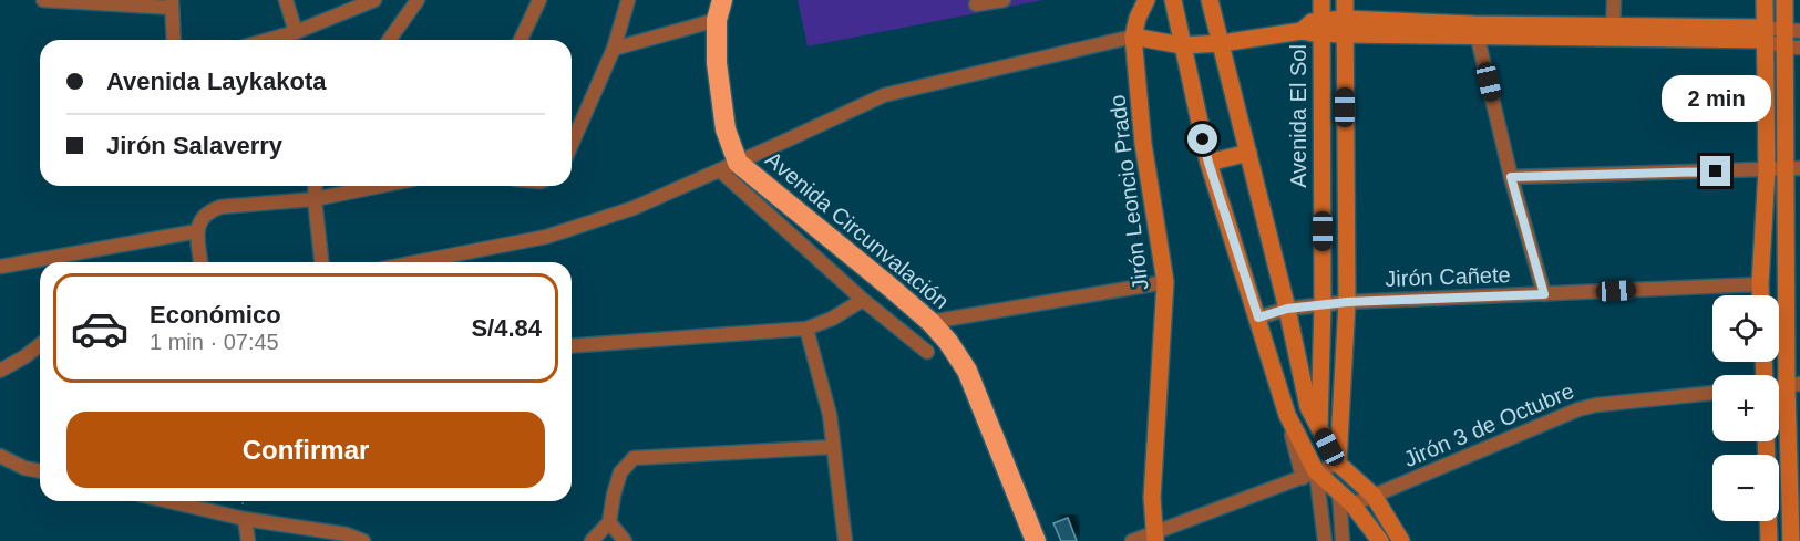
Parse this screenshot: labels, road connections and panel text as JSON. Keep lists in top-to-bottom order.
{
  "streets": {
    "highway": ["Avenida Circunvalación"],
    "street": [
      "Avenida El Sol",
      "Jirón Leoncio Prado",
      "Jirón Cañete",
      "Jirón 3 de Octubre"
    ]
  },
  "crossings": [
    ["Avenida El Sol", "Jirón Cañete"]
  ],
  "page": {
    "banner": ["Avenida Laykakota", "Jirón Salaverry"],
    "bubble": "2 min",
    "list": [
      {
        "name": "Económico",
        "note": "1 min · 07:45",
        "value": "S/4.84"
      }
    ],
    "map_buttons": ["+", "−"],
    "buttons": "Confirmar"
  }
}
